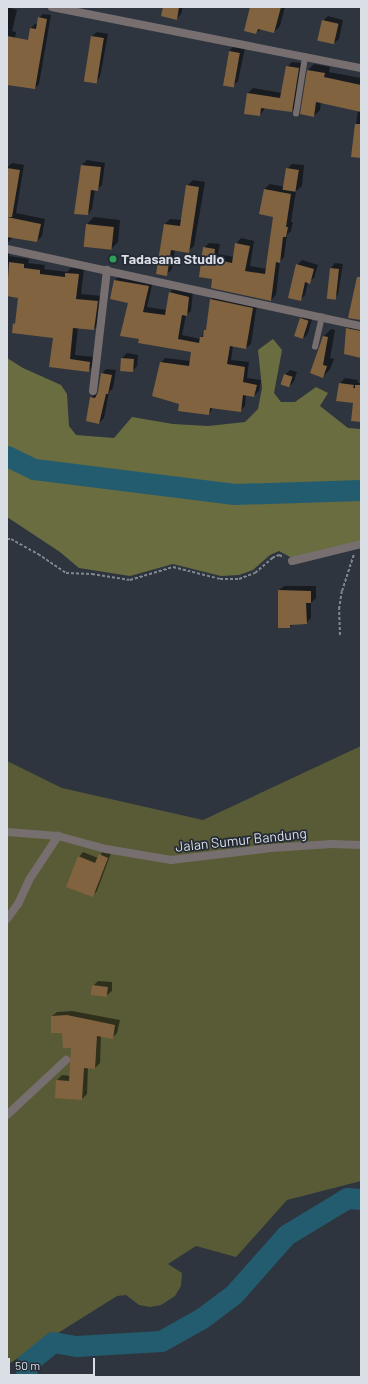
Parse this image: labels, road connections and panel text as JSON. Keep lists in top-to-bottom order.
{
  "streets": {
    "street": ["Jalan Sumur Bandung"]
  },
  "places": ["Tadasana Studio"],
  "scale_bar": "50 m"
}
